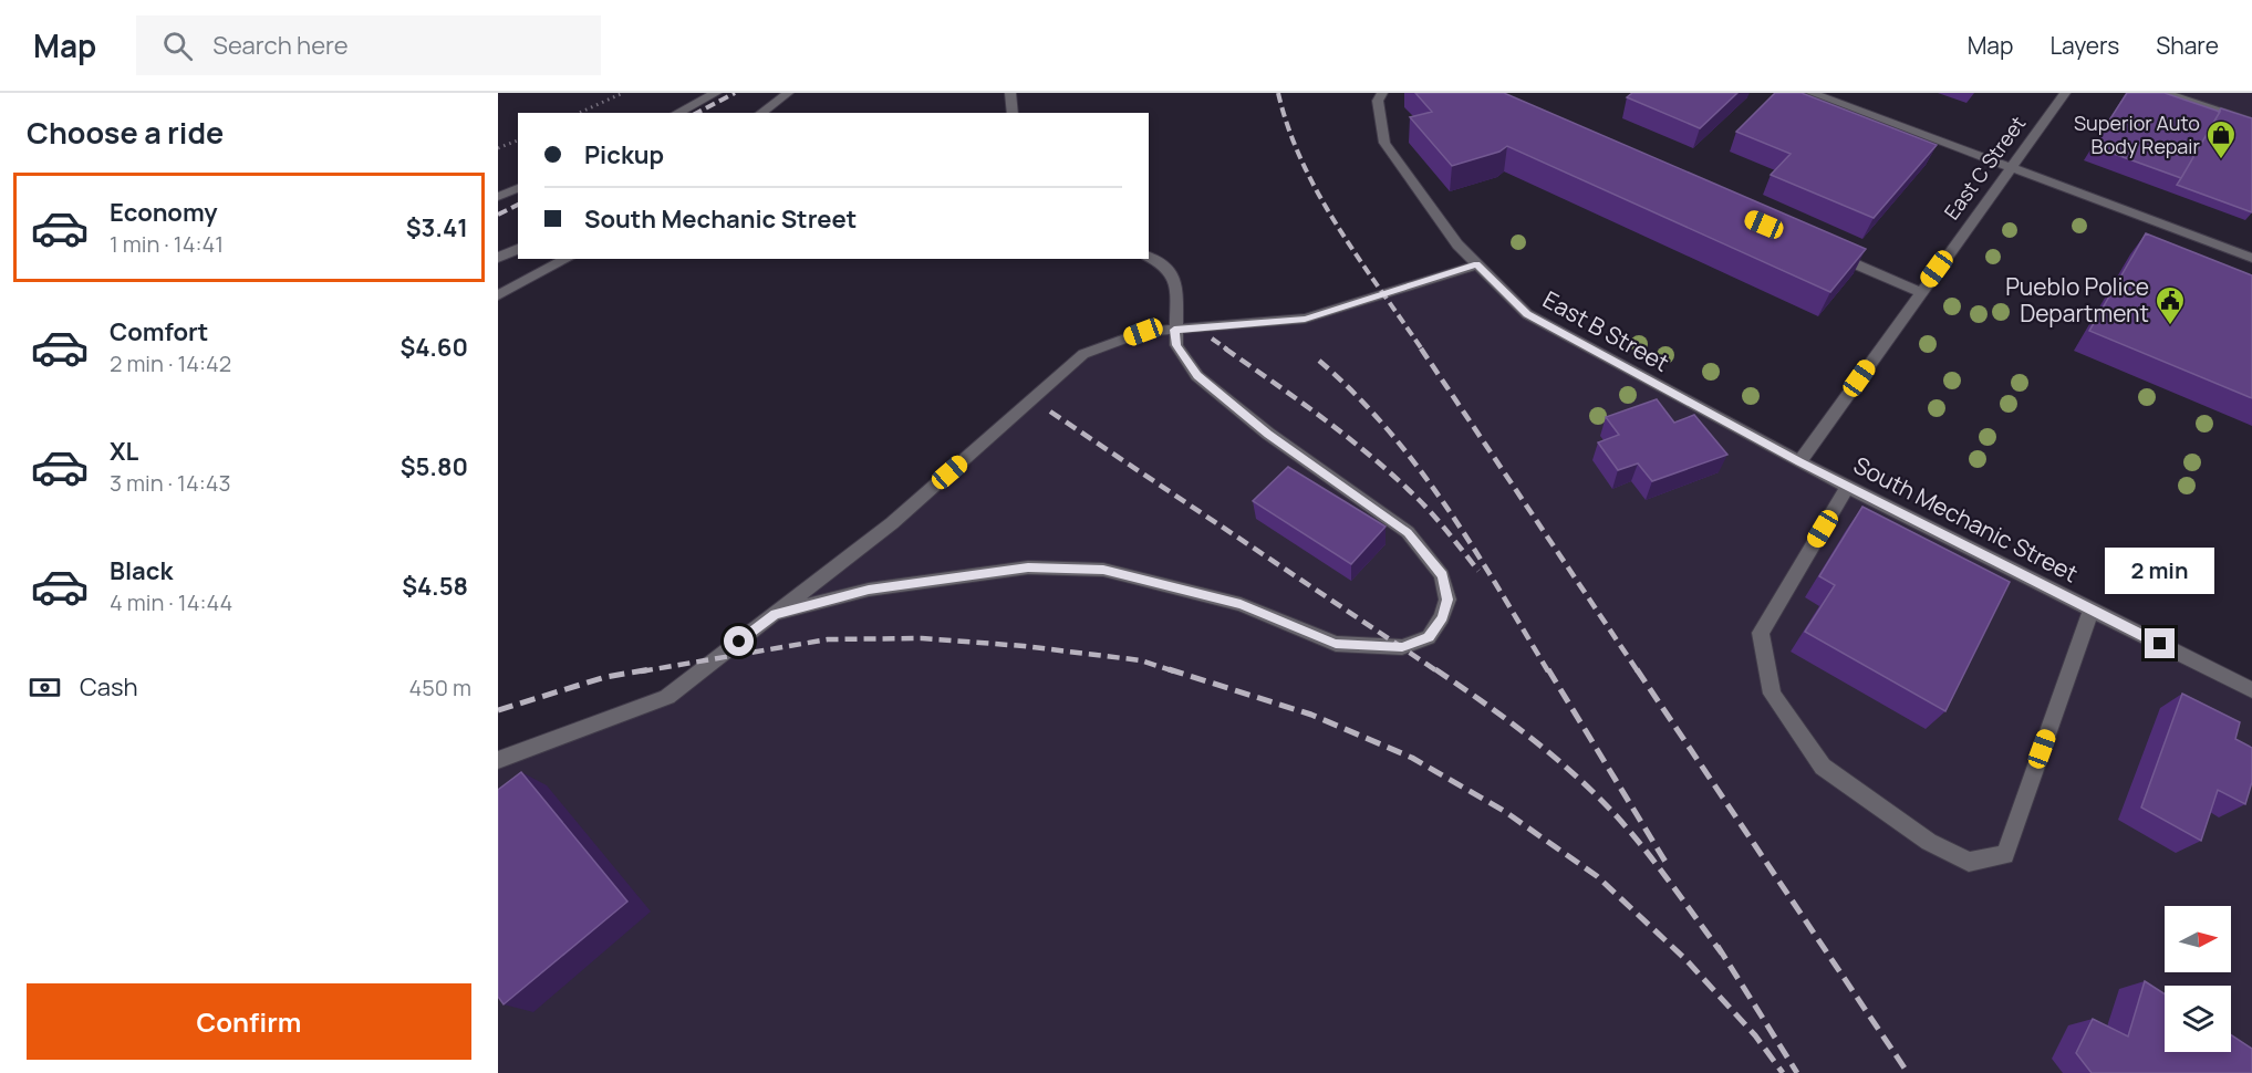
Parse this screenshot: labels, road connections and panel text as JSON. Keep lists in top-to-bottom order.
{
  "streets": {
    "street": ["East C Street", "East B Street", "South Mechanic Street"]
  },
  "crossings": [
    ["East C Street", "East B Street"],
    ["East C Street", "South Mechanic Street"],
    ["East B Street", "South Mechanic Street"]
  ],
  "places": {
    "shop": ["Superior Auto Body Repair"],
    "public building": ["Pueblo Police Department"]
  },
  "north": "right",
  "page": {
    "header": "Map",
    "search": "Search here",
    "nav": ["Map", "Layers", "Share"],
    "heading": "Choose a ride",
    "banner": ["Pickup", "South Mechanic Street"],
    "list": [
      {
        "name": "Economy",
        "note": "1 min · 14:41",
        "value": "$3.41"
      },
      {
        "name": "Comfort",
        "note": "2 min · 14:42",
        "value": "$4.60"
      },
      {
        "name": "XL",
        "note": "3 min · 14:43",
        "value": "$5.80"
      },
      {
        "name": "Black",
        "note": "4 min · 14:44",
        "value": "$4.58"
      }
    ],
    "bubble": "2 min",
    "pay": ["Cash", "450 m"],
    "buttons": "Confirm"
  }
}
